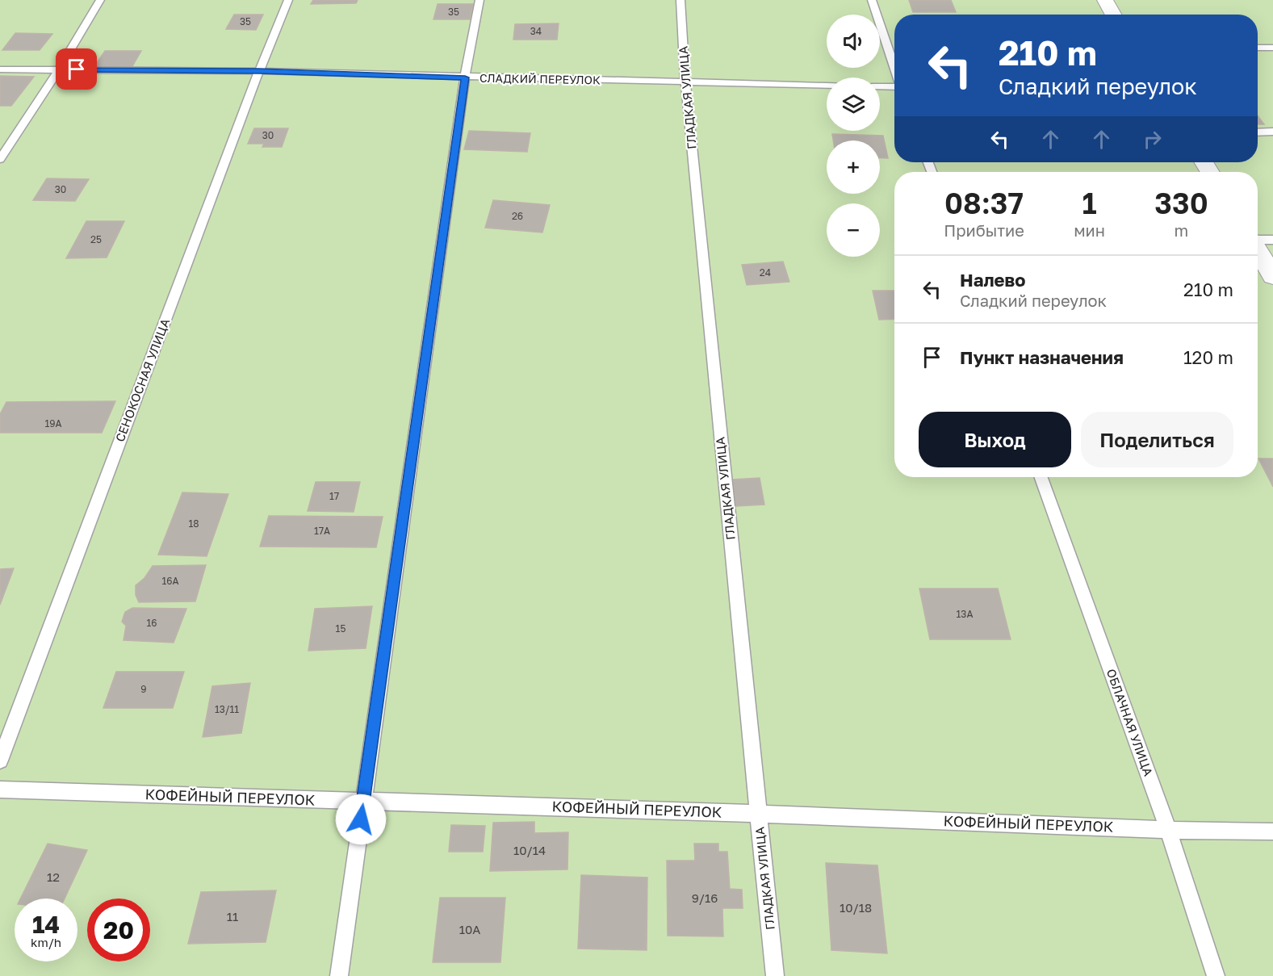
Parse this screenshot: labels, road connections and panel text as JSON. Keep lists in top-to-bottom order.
{
  "streets": {
    "lane": [
      "СЛАДКИЙ ПЕРЕУЛОК",
      "ГЛАДКАЯ УЛИЦА",
      "СЕНОКОСНАЯ УЛИЦА",
      "ОБЛАЧНАЯ УЛИЦА",
      "КОФЕЙНЫЙ ПЕРЕУЛОК"
    ]
  },
  "crossings": [
    ["СЛАДКИЙ ПЕРЕУЛОК", "ГЛАДКАЯ УЛИЦА"],
    ["СЛАДКИЙ ПЕРЕУЛОК", "СЕНОКОСНАЯ УЛИЦА"],
    ["ГЛАДКАЯ УЛИЦА", "КОФЕЙНЫЙ ПЕРЕУЛОК"],
    ["ОБЛАЧНАЯ УЛИЦА", "КОФЕЙНЫЙ ПЕРЕУЛОК"]
  ],
  "house_numbers": [
    "35",
    "35",
    "34",
    "30",
    "30",
    "26",
    "25",
    "24",
    "19А",
    "17",
    "18",
    "17А",
    "16А",
    "13А",
    "16",
    "15",
    "9",
    "13/11",
    "10/14",
    "12",
    "9/16",
    "10/18",
    "11",
    "10А"
  ],
  "page": {
    "map_buttons": ["+", "−"],
    "turn": ["210 m", "Сладкий переулок"],
    "eta": [
      "08:37",
      "Прибытие",
      "1",
      "мин",
      "330",
      "m"
    ],
    "list": [
      {
        "name": "Налево",
        "note": "Сладкий переулок",
        "value": "210 m"
      },
      {
        "name": "Пункт назначения",
        "value": "120 m"
      }
    ],
    "buttons": ["Выход", "Поделиться"],
    "speed": "14 km/h",
    "limit": "20"
  }
}
